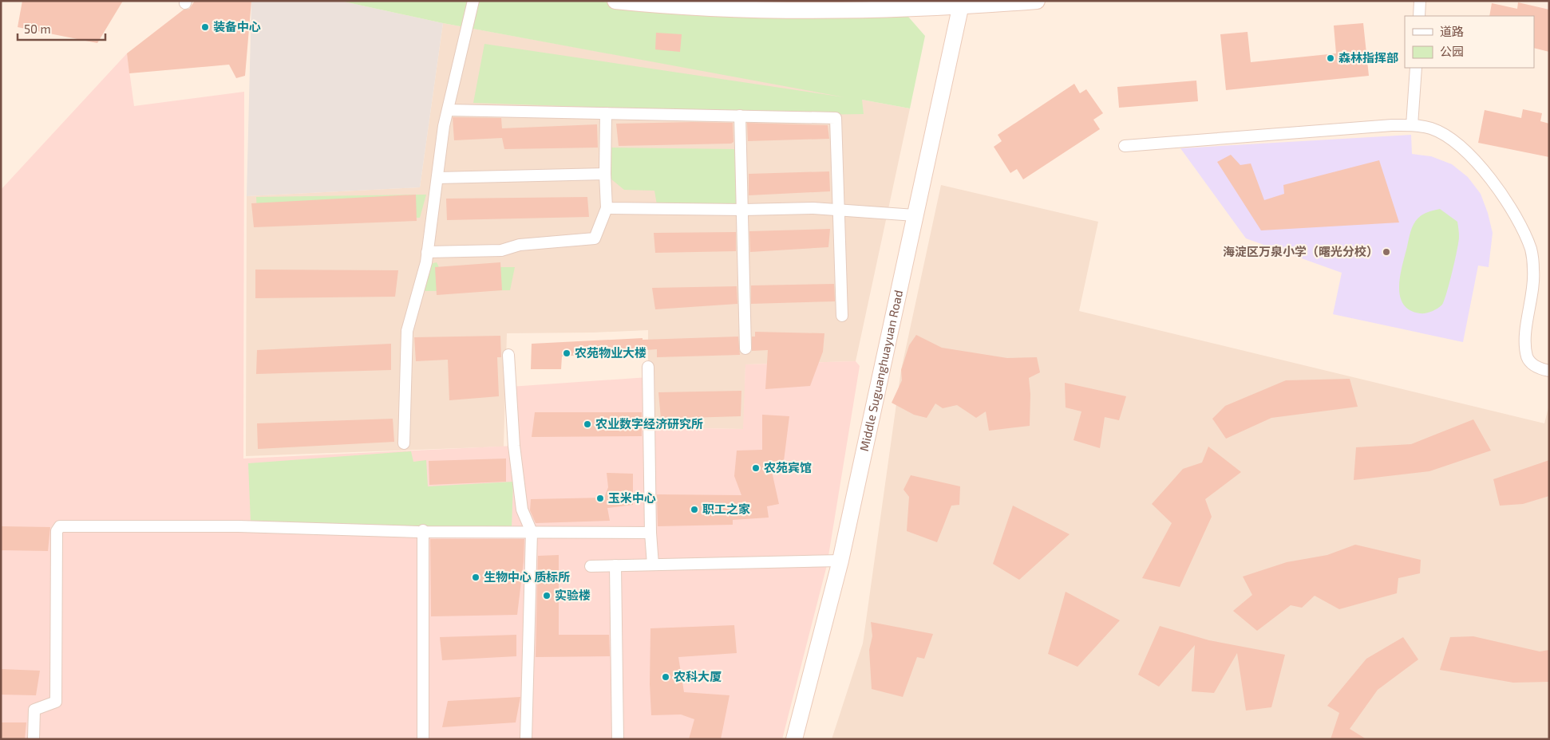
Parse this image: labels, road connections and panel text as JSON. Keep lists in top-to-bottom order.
{
  "streets": {
    "street": ["Middle Suguanghuayuan Road"]
  },
  "places": [
    "装备中心",
    "森林指挥部",
    "海淀区万泉小学（曙光分校）",
    "农苑物业大楼",
    "农业数字经济研究所",
    "农苑宾馆",
    "玉米中心",
    "职工之家",
    "生物中心 质标所",
    "实验楼",
    "农科大厦"
  ],
  "legend": ["道路", "公园"],
  "scale_bar": "50 m"
}
